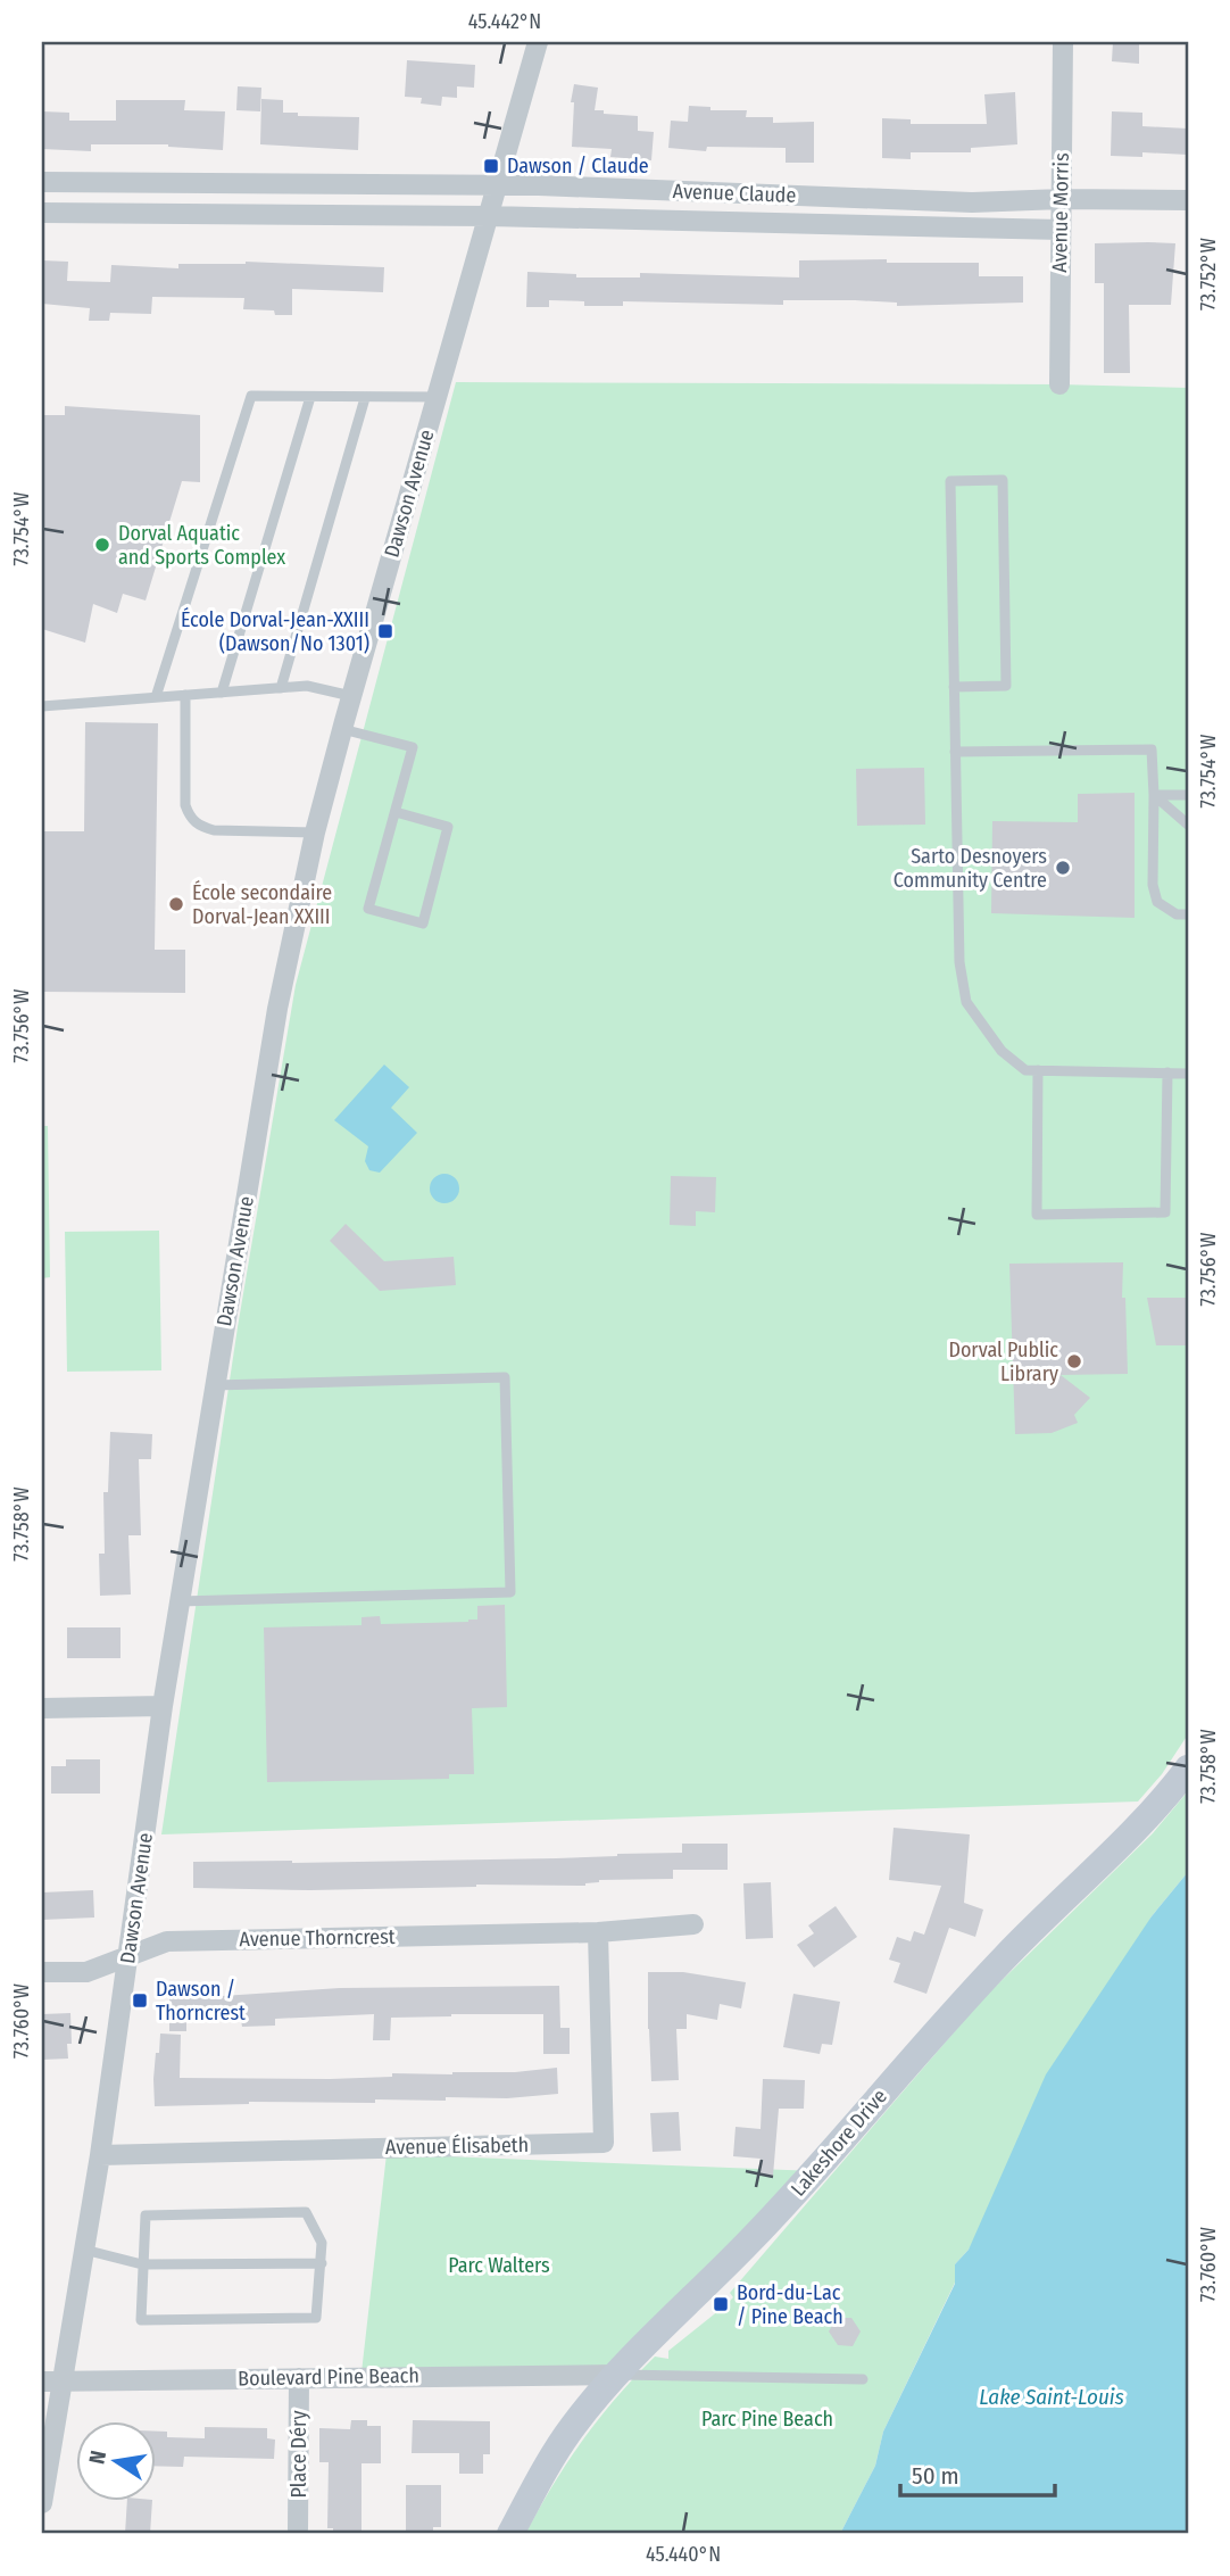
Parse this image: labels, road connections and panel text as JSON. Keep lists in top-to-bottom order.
{
  "streets": {
    "street": [
      "Avenue Claude",
      "Avenue Morris",
      "Dawson Avenue",
      "Avenue Thorncrest",
      "Lakeshore Drive",
      "Avenue Élisabeth",
      "Boulevard Pine Beach",
      "Place Déry"
    ]
  },
  "crossings": [
    ["Avenue Claude", "Avenue Morris"],
    ["Avenue Claude", "Dawson Avenue"],
    ["Dawson Avenue", "Avenue Thorncrest"],
    ["Dawson Avenue", "Avenue Élisabeth"],
    ["Dawson Avenue", "Boulevard Pine Beach"],
    ["Avenue Thorncrest", "Avenue Élisabeth"],
    ["Lakeshore Drive", "Boulevard Pine Beach"],
    ["Boulevard Pine Beach", "Place Déry"]
  ],
  "water": ["Lake Saint-Louis"],
  "parks": ["Parc Walters", "Parc Pine Beach"],
  "places": {
    "transit": [
      "Dawson / Claude",
      "École Dorval-Jean-XXIII (Dawson/No 1301)",
      "Dawson / Thorncrest",
      "Bord-du-Lac / Pine Beach"
    ],
    "other": [
      "Dorval Aquatic and Sports Complex",
      "Sarto Desnoyers Community Centre",
      "École secondaire Dorval-Jean XXIII",
      "Dorval Public Library"
    ]
  },
  "scale_bar": "50 m",
  "north": "left",
  "coordinates": [
    "45.442°N",
    "73.752°W",
    "73.754°W",
    "73.756°W",
    "73.758°W",
    "73.760°W",
    "45.440°N"
  ]
}
